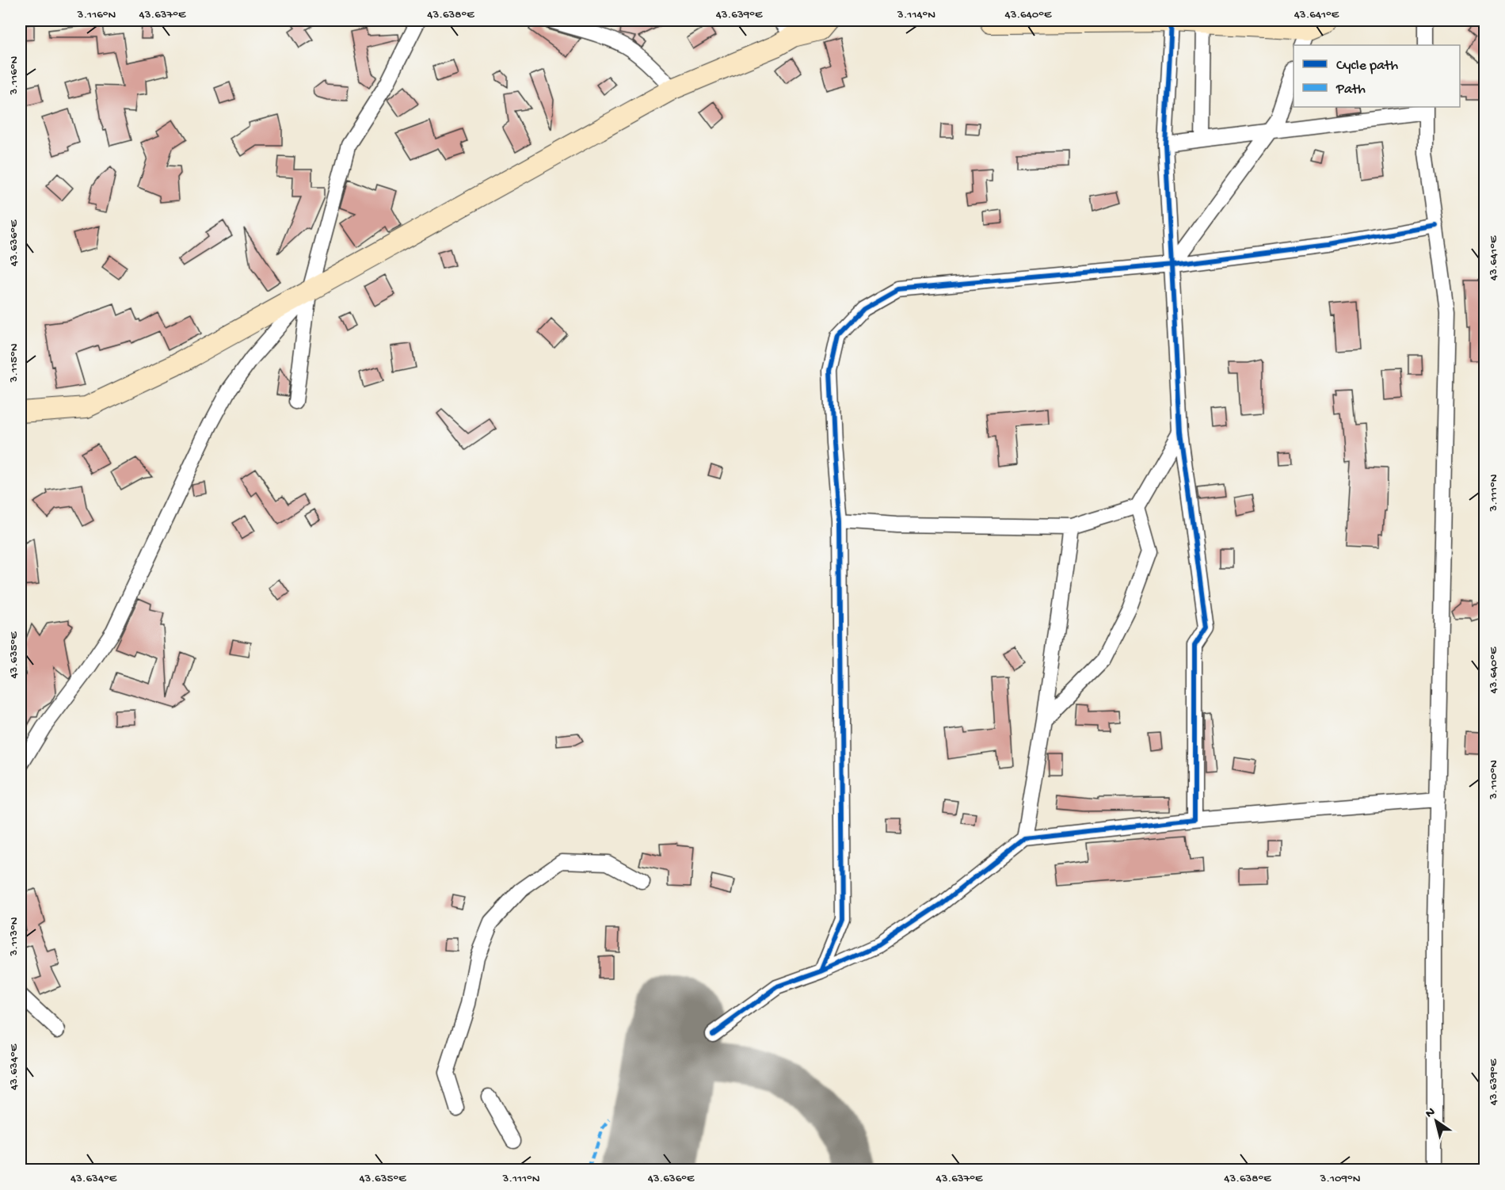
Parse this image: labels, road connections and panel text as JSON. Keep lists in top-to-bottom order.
{
  "legend": ["Cycle path", "Path"],
  "north": "top left",
  "coordinates": [
    "3.116°N",
    "43.637°E",
    "43.638°E",
    "43.639°E",
    "3.114°N",
    "43.640°E",
    "43.641°E",
    "43.636°E",
    "3.115°N",
    "3.111°N",
    "43.635°E",
    "3.110°N",
    "3.113°N",
    "43.634°E",
    "3.109°N"
  ]
}
